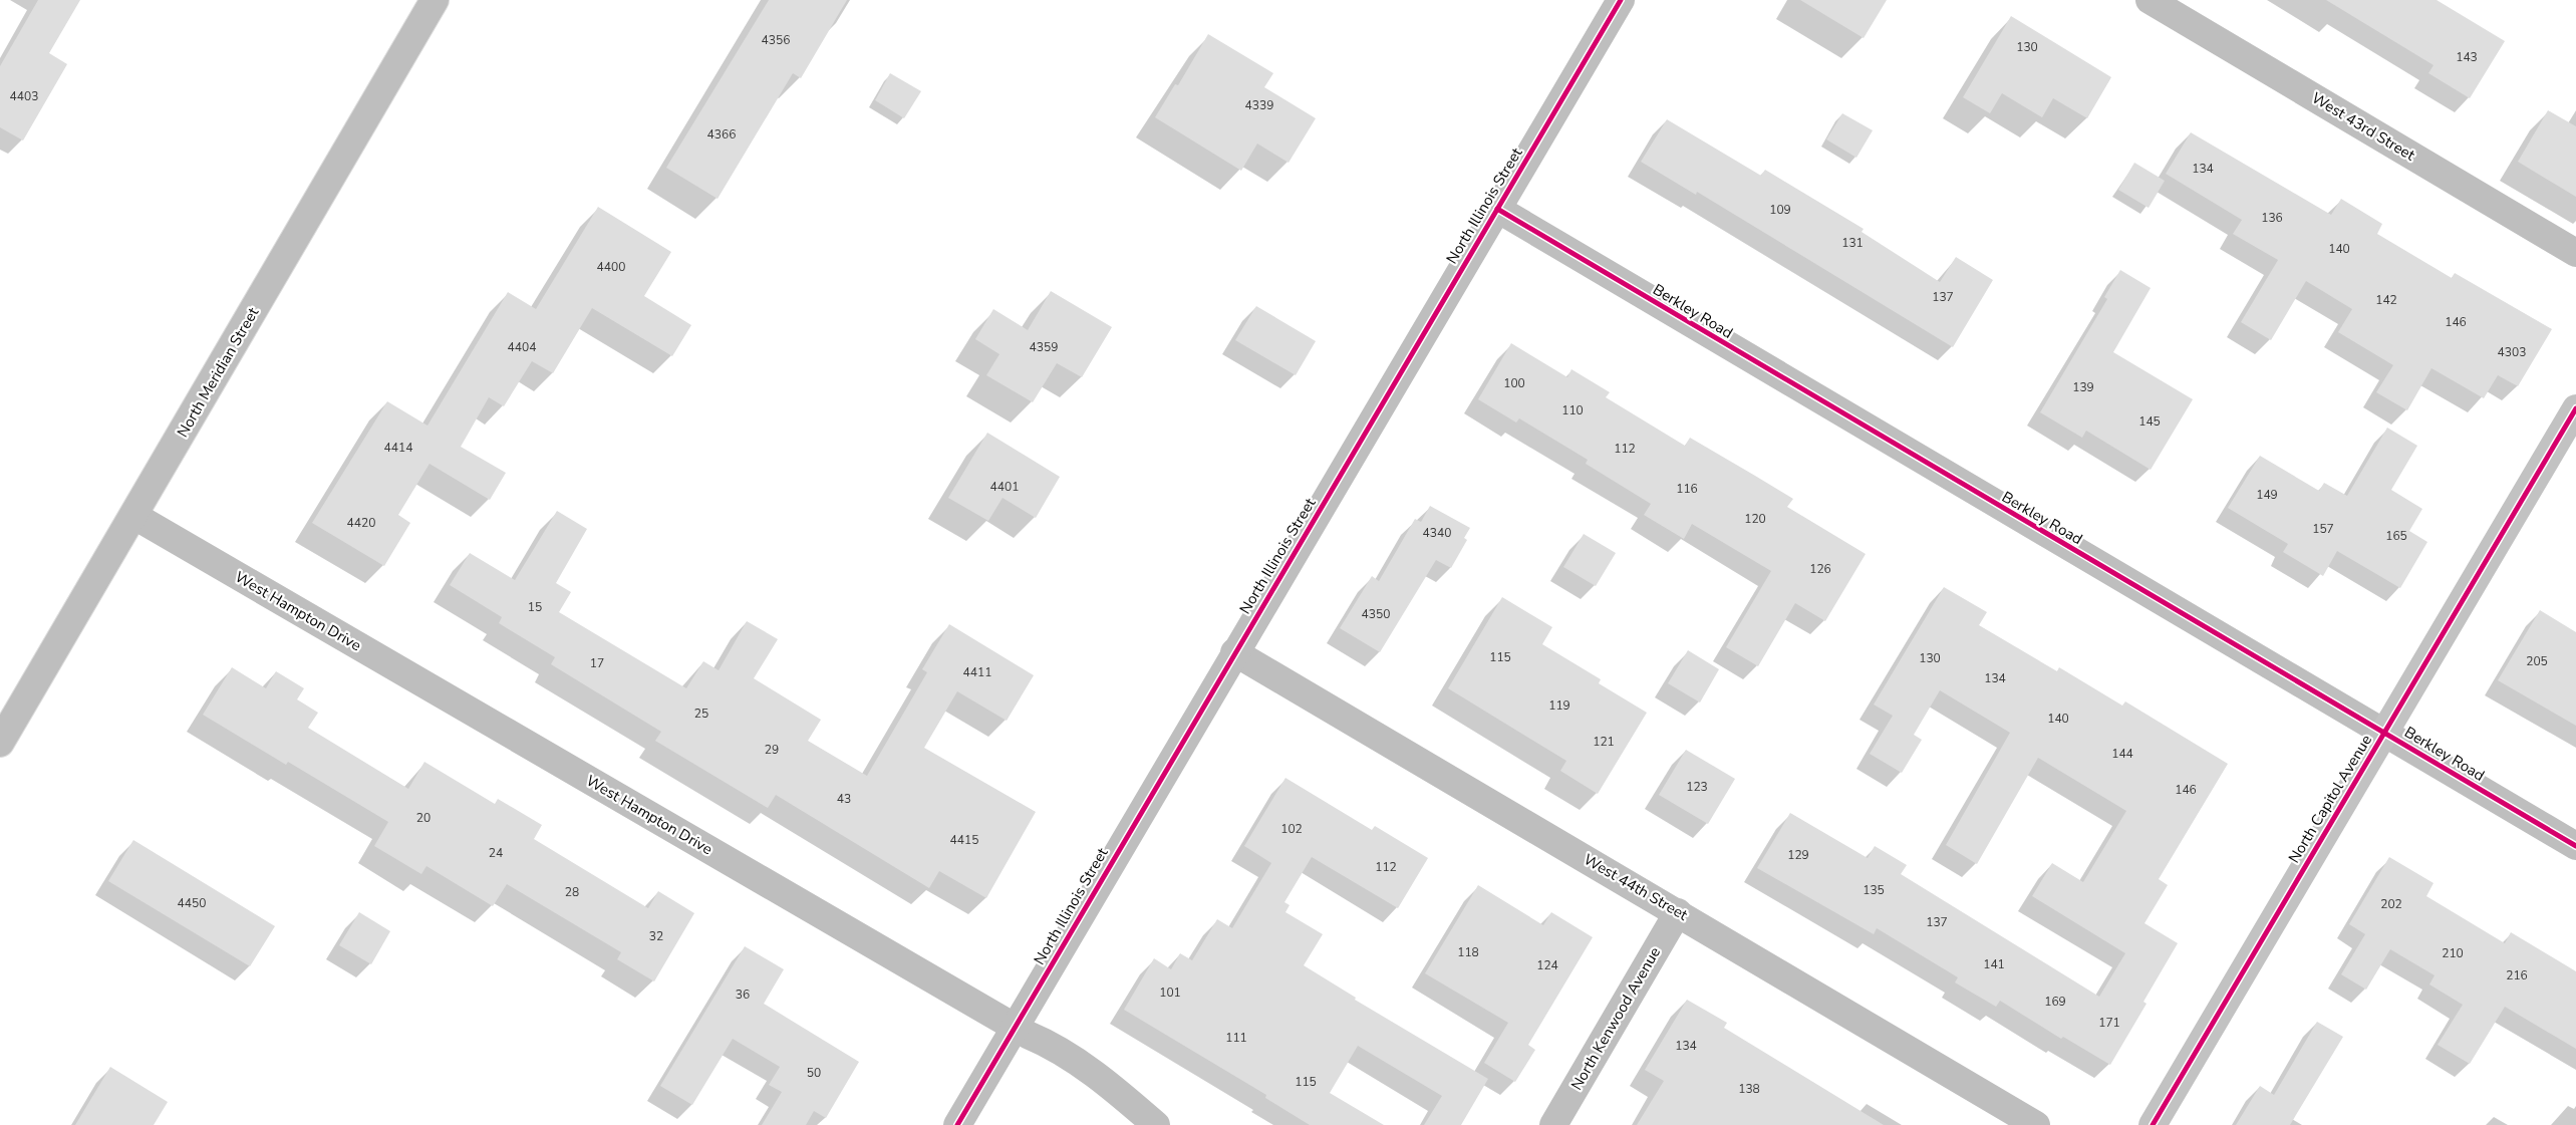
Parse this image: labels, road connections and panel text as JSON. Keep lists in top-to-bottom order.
{
  "streets": {
    "main road": ["North Capitol Avenue"],
    "street": [
      "West 43rd Street",
      "North Illinois Street",
      "Berkley Road",
      "North Meridian Street",
      "West Hampton Drive",
      "West 44th Street",
      "North Kenwood Avenue"
    ]
  },
  "crossings": [
    ["North Illinois Street", "Berkley Road"],
    ["North Illinois Street", "West Hampton Drive"],
    ["North Illinois Street", "West 44th Street"],
    ["Berkley Road", "North Capitol Avenue"],
    ["North Meridian Street", "West Hampton Drive"],
    ["West 44th Street", "North Kenwood Avenue"]
  ],
  "house_numbers": [
    "4356",
    "130",
    "143",
    "4403",
    "4339",
    "4366",
    "134",
    "109",
    "136",
    "131",
    "140",
    "4400",
    "137",
    "142",
    "146",
    "4404",
    "4359",
    "4303",
    "100",
    "139",
    "110",
    "145",
    "4414",
    "112",
    "4401",
    "116",
    "149",
    "120",
    "4420",
    "157",
    "4340",
    "165",
    "126",
    "15",
    "4350",
    "115",
    "130",
    "205",
    "17",
    "4411",
    "134",
    "119",
    "25",
    "140",
    "121",
    "29",
    "144",
    "123",
    "146",
    "43",
    "20",
    "102",
    "4415",
    "24",
    "129",
    "112",
    "135",
    "28",
    "4450",
    "202",
    "137",
    "32",
    "118",
    "210",
    "141",
    "124",
    "216",
    "101",
    "36",
    "169",
    "171",
    "111",
    "134",
    "50",
    "115",
    "138"
  ]
}
